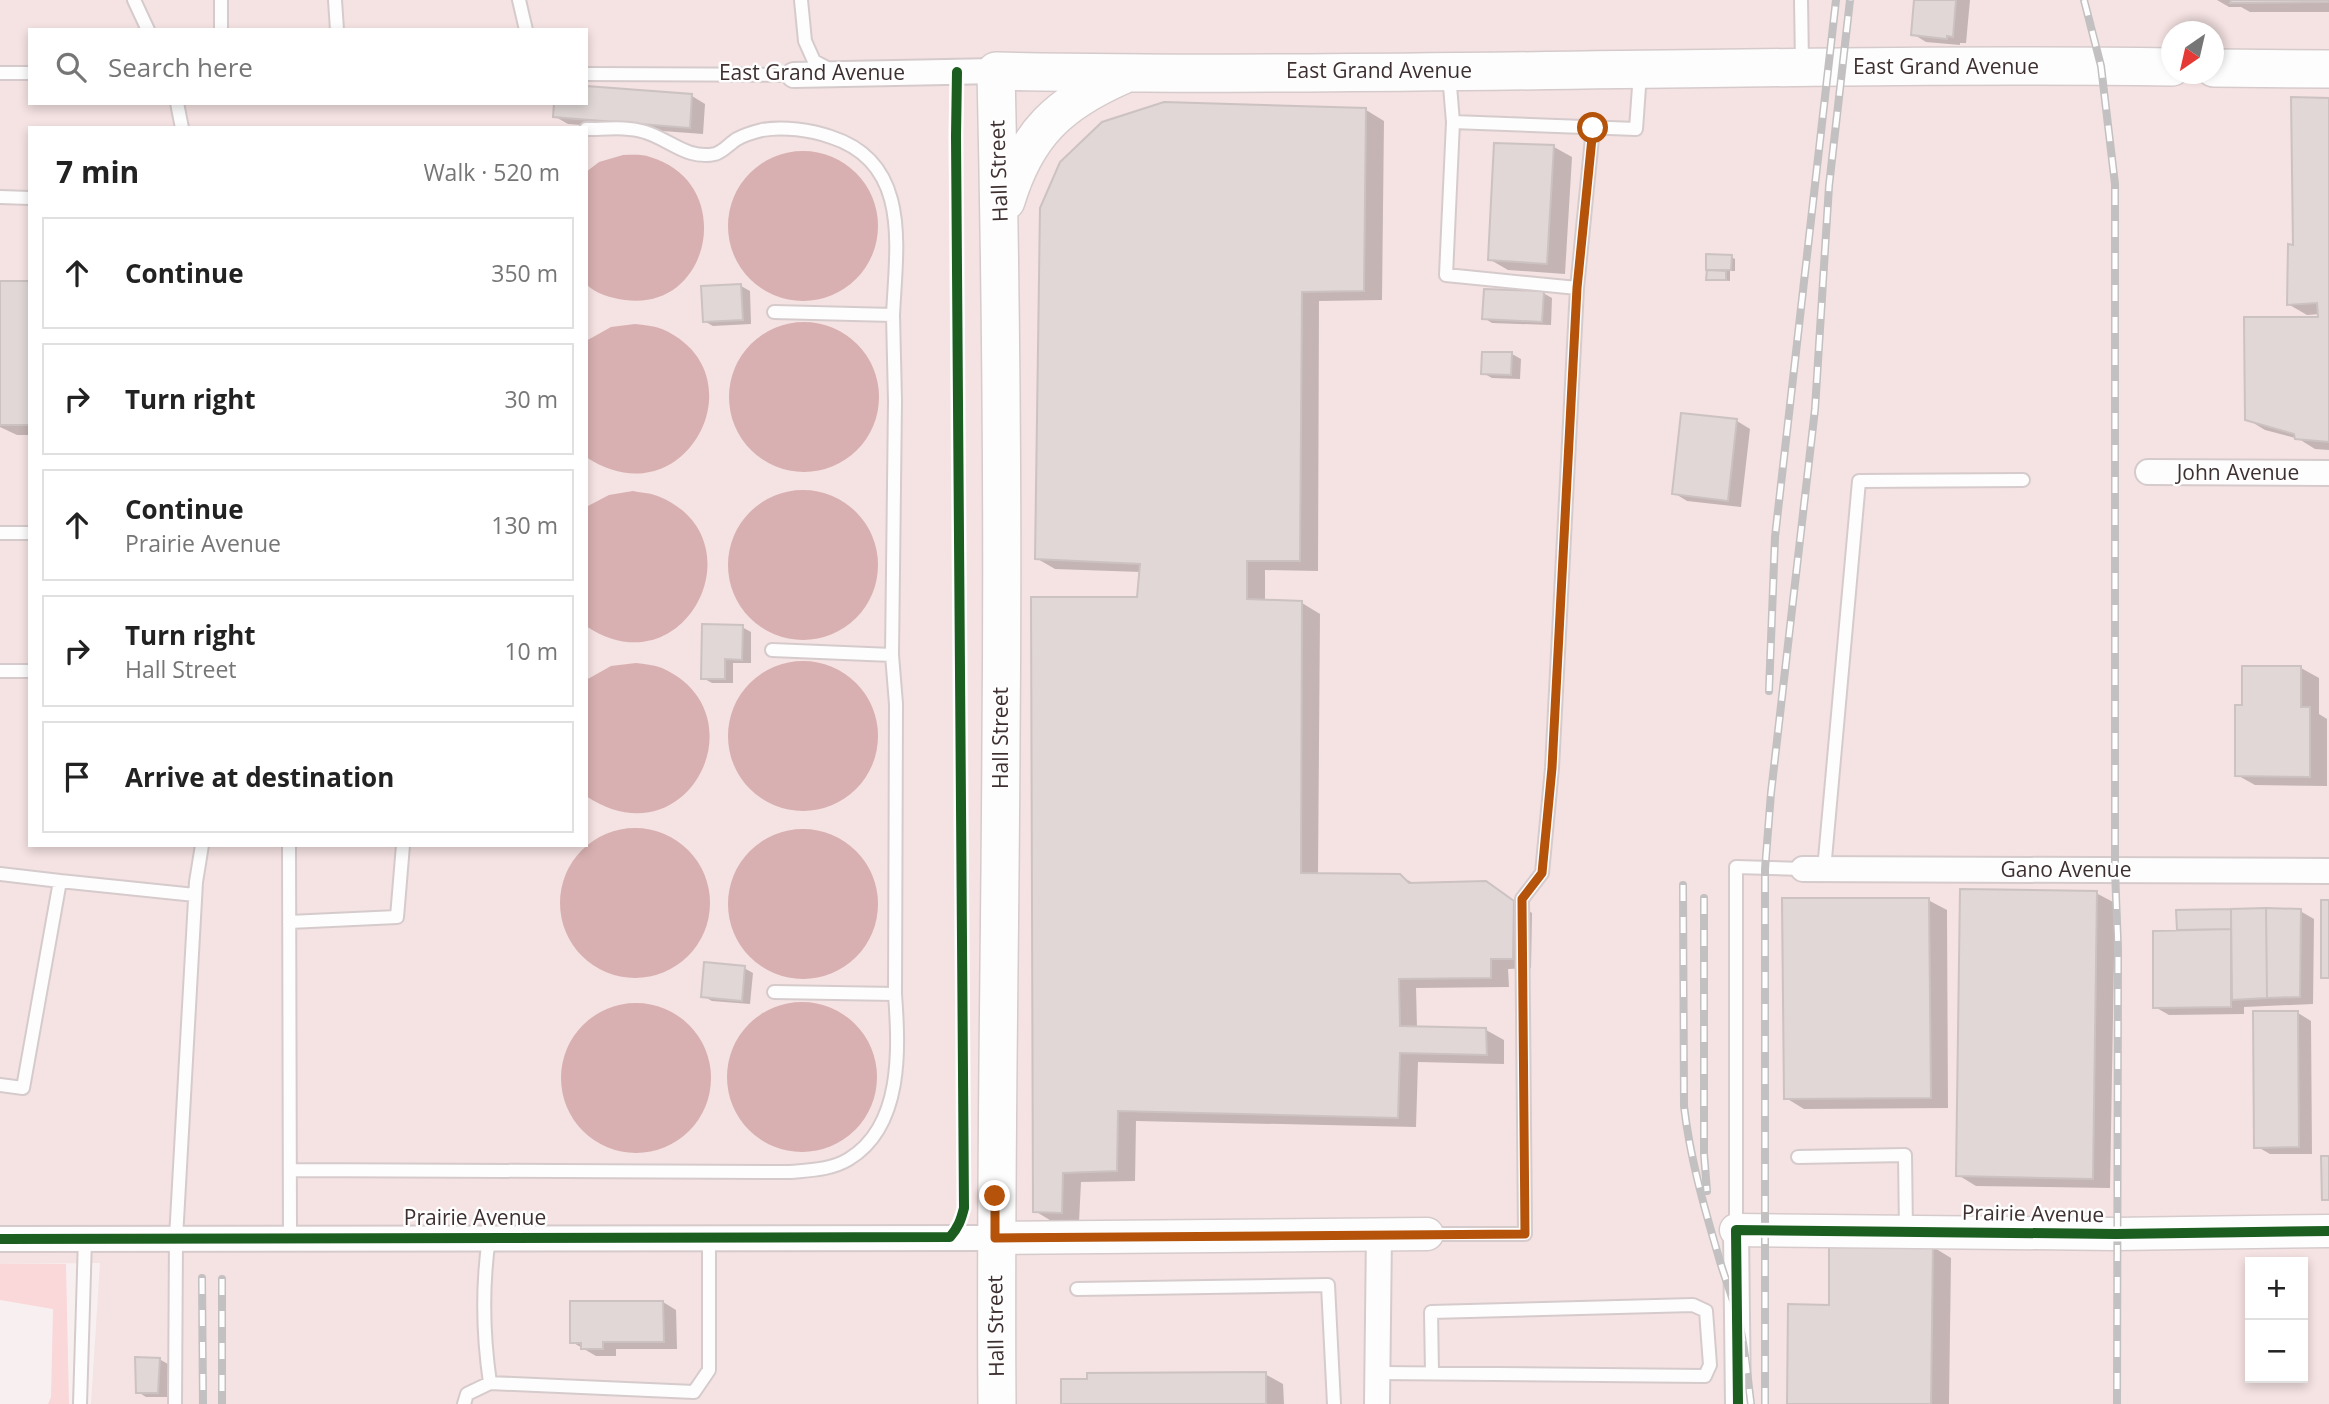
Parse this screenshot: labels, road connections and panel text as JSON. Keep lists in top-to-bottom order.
{
  "streets": {
    "main road": ["East Grand Avenue", "Hall Street"],
    "street": ["John Avenue", "Gano Avenue", "Prairie Avenue"]
  },
  "crossings": [
    ["East Grand Avenue", "Hall Street"],
    ["Hall Street", "Prairie Avenue"]
  ],
  "north": "bottom left",
  "page": {
    "search": "Search here",
    "heading": ["7 min", "Walk · 520 m"],
    "list": [
      ["Continue", "350 m"],
      ["Turn right", "30 m"],
      ["Continue", "Prairie Avenue", "130 m"],
      ["Turn right", "Hall Street", "10 m"],
      "Arrive at destination"
    ],
    "map_buttons": ["+", "−"]
  }
}
